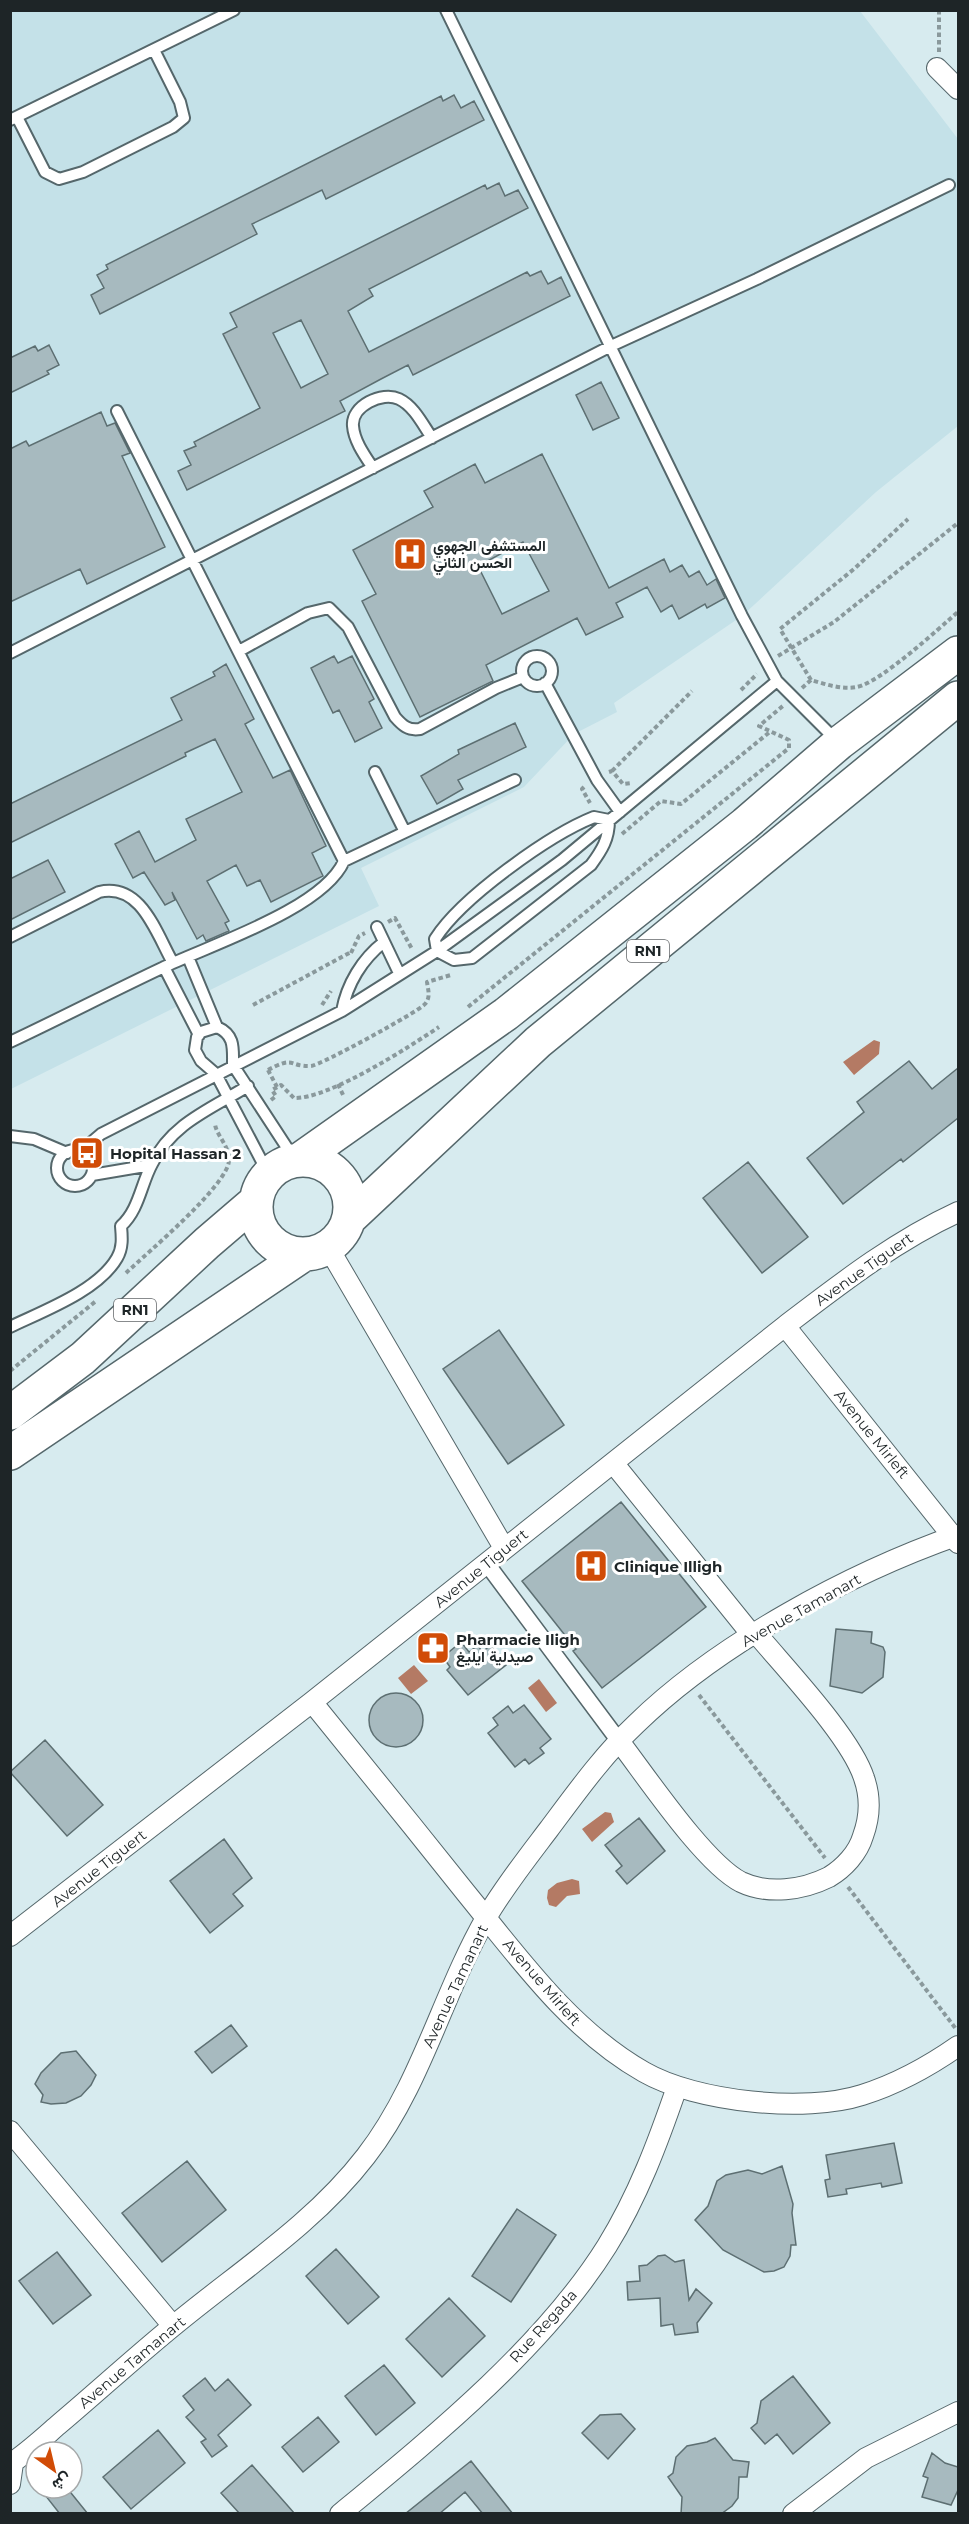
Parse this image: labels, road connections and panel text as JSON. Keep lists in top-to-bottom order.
{
  "streets": {
    "highway": ["RN1"],
    "street": [
      "Avenue Tiguert",
      "Avenue Mirleft",
      "Avenue Tamanart",
      "Rue Regada"
    ]
  },
  "crossings": [
    ["Avenue Tiguert", "Avenue Mirleft"],
    ["Avenue Mirleft", "Avenue Tamanart"],
    ["Avenue Mirleft", "Rue Regada"]
  ],
  "places": {
    "hospital": ["المستشفى الجهوي الحسن الثاني", "Clinique Illigh"],
    "bus stop": ["Hopital Hassan 2"],
    "pharmacy": ["Pharmacie Iligh صيدلية ايليغ"]
  },
  "north": "bottom right"
}
